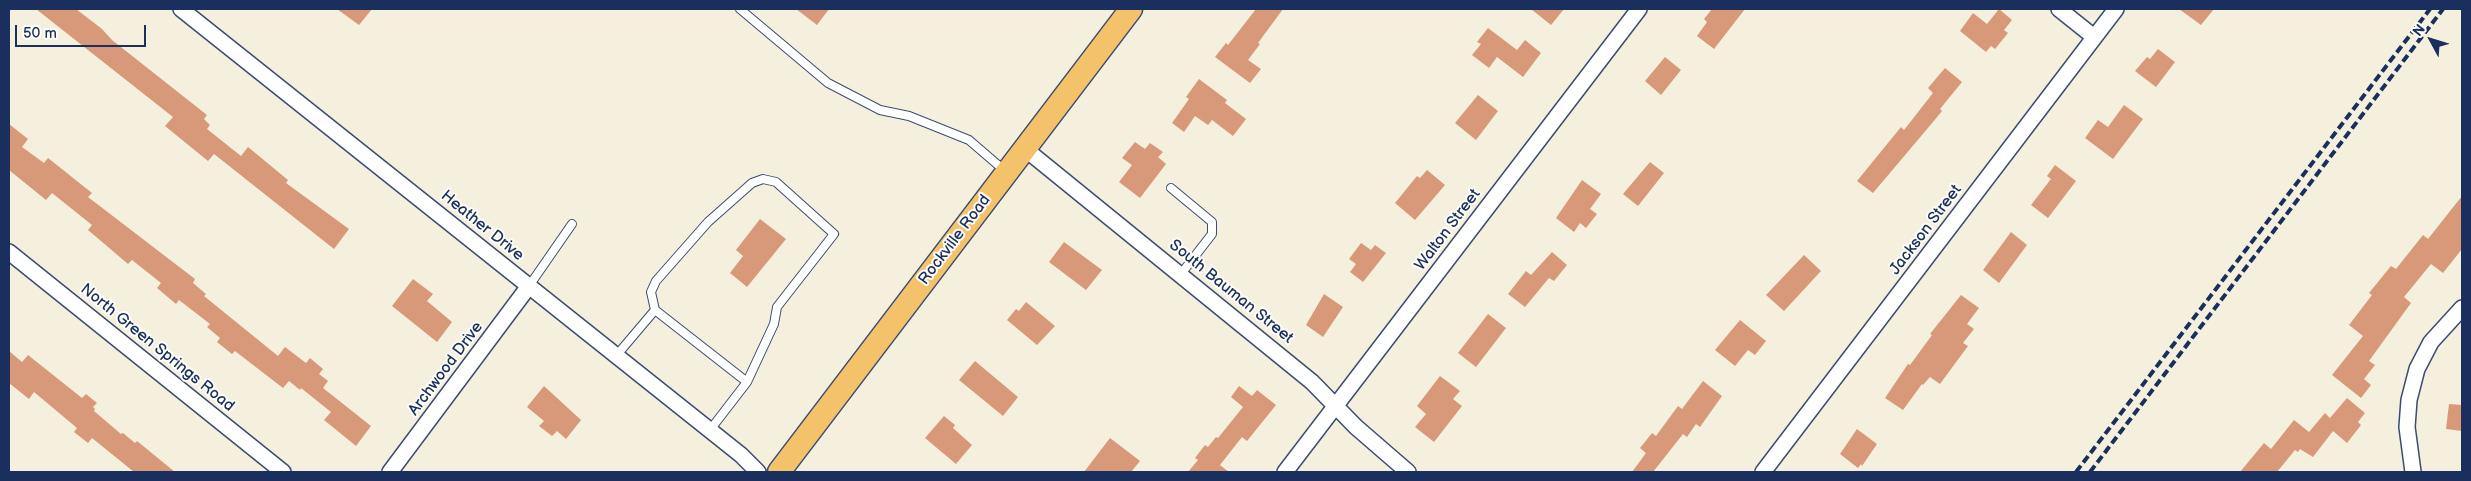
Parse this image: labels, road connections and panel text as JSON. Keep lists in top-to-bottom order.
{
  "streets": {
    "main road": ["Rockville Road"],
    "street": [
      "Heather Drive",
      "Walton Street",
      "Jackson Street",
      "South Bauman Street",
      "North Green Springs Road",
      "Archwood Drive"
    ]
  },
  "crossings": [
    ["Heather Drive", "Archwood Drive"],
    ["Walton Street", "South Bauman Street"],
    ["Rockville Road", "South Bauman Street"]
  ],
  "scale_bar": "50 m",
  "north": "top left"
}
